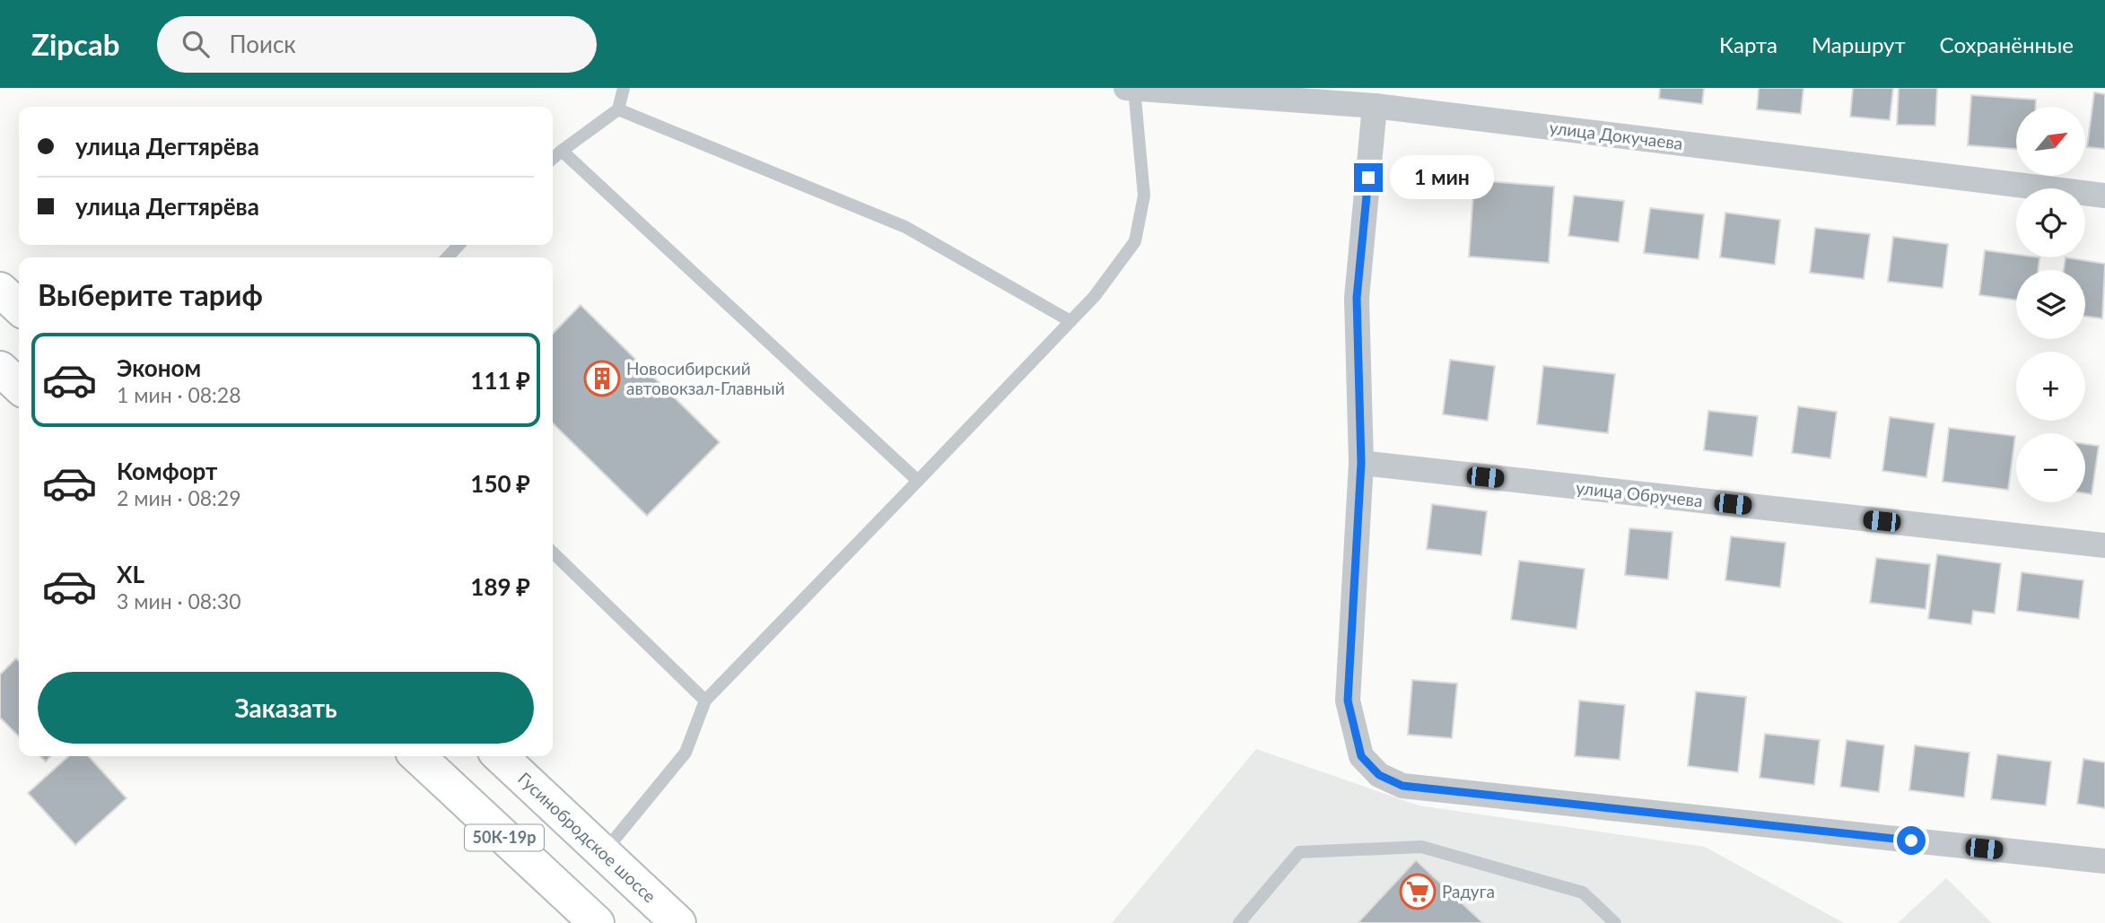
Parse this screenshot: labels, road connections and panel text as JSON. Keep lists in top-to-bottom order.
{
  "streets": {
    "main road": ["50К-19р", "Гусинобродское шоссе"],
    "street": ["улица Докучаева", "улица Обручева"]
  },
  "places": {
    "building": ["Новосибирский автовокзал-Главный"],
    "supermarket": ["Радуга"]
  },
  "north": "top right",
  "page": {
    "header": "Zipcab",
    "search": "Поиск",
    "nav": ["Карта", "Маршрут", "Сохранённые"],
    "map_buttons": ["+", "−"],
    "banner": ["улица Дегтярёва", "улица Дегтярёва"],
    "bubble": "1 мин",
    "heading": "Выберите тариф",
    "list": [
      {
        "name": "Эконом",
        "note": "1 мин · 08:28",
        "value": "111 ₽"
      },
      {
        "name": "Комфорт",
        "note": "2 мин · 08:29",
        "value": "150 ₽"
      },
      {
        "name": "XL",
        "note": "3 мин · 08:30",
        "value": "189 ₽"
      }
    ],
    "buttons": "Заказать"
  }
}
